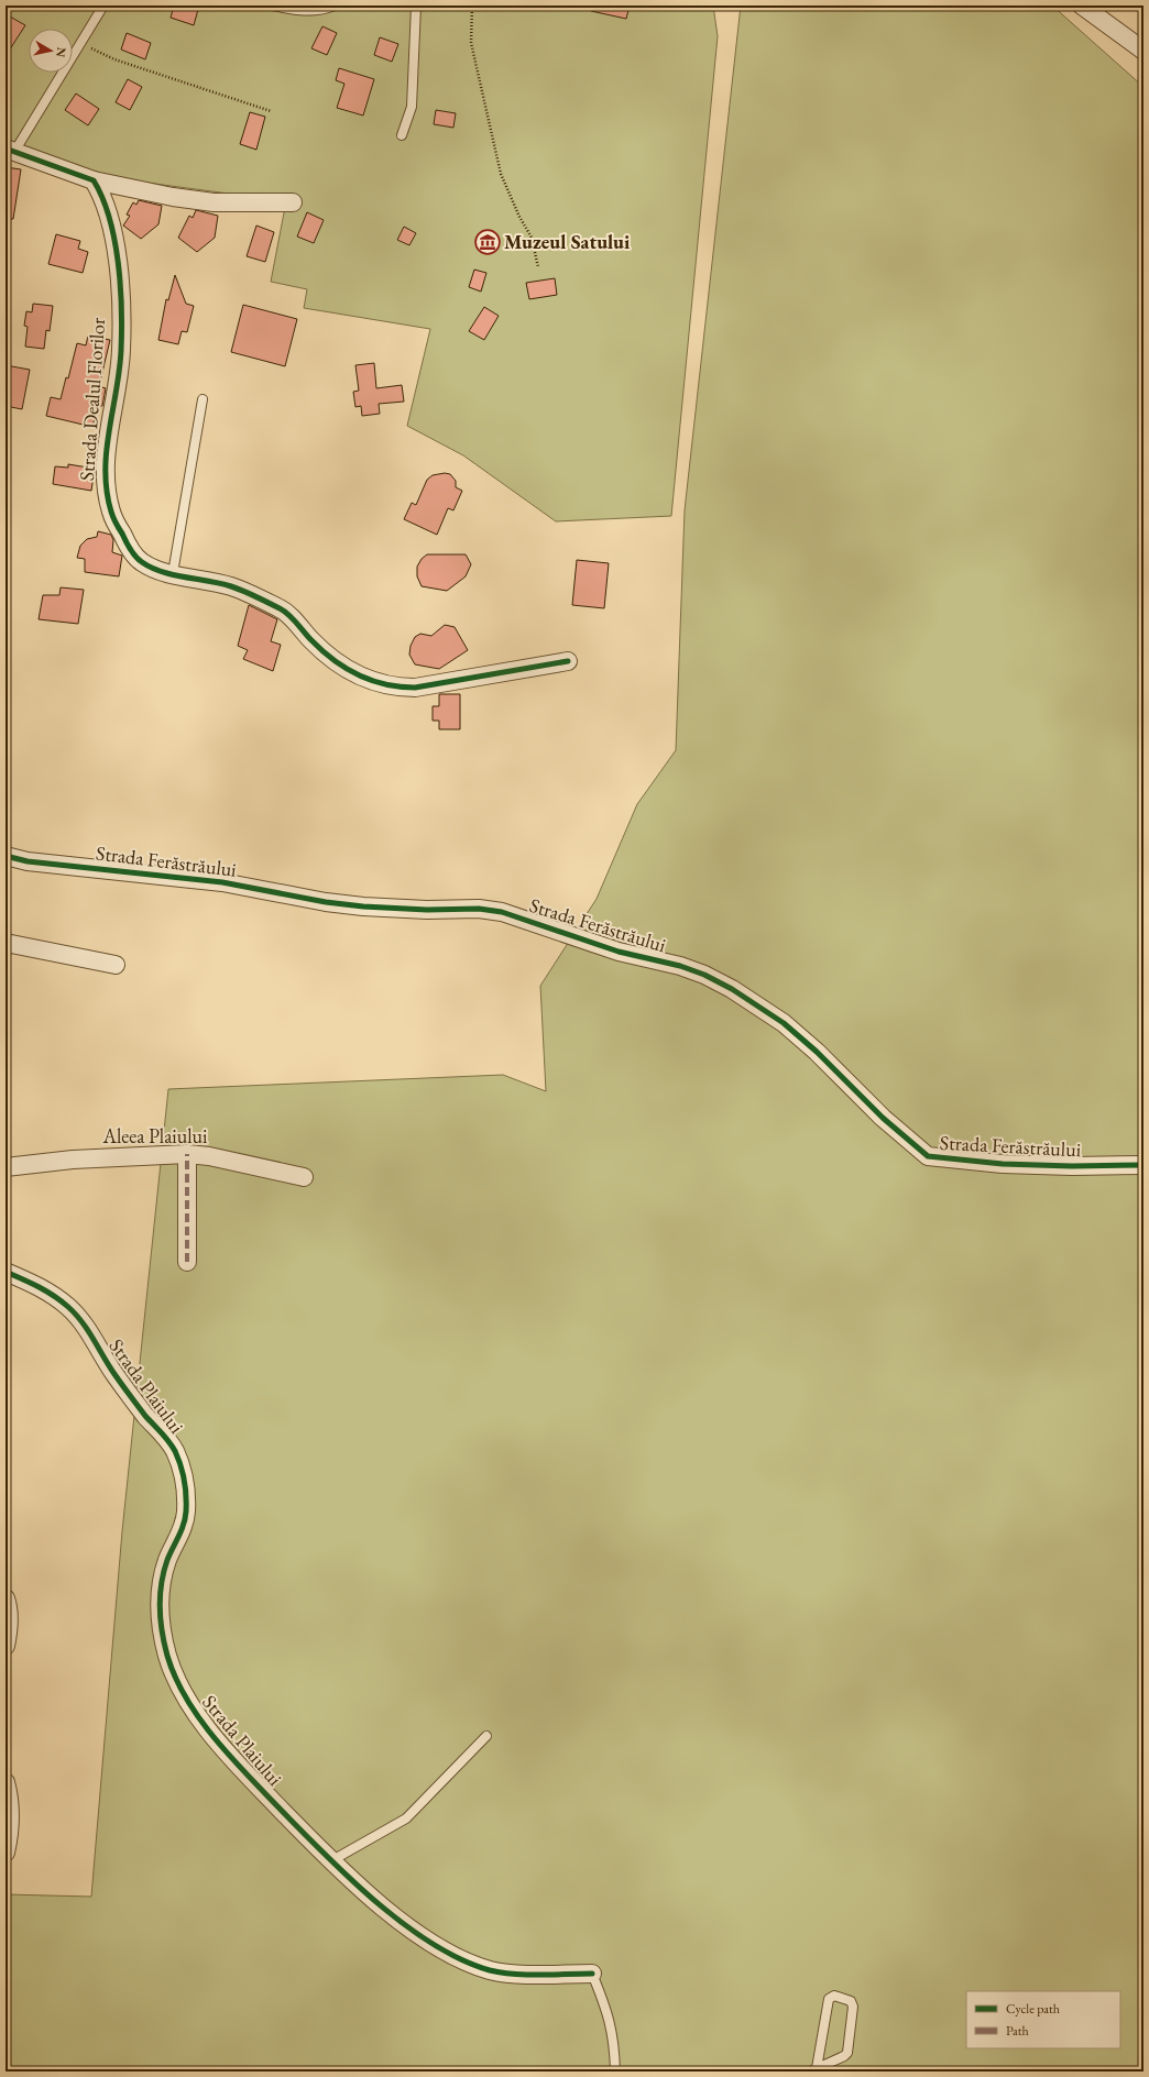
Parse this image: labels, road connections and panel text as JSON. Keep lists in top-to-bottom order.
{
  "streets": {
    "street": [
      "Strada Dealul Florilor",
      "Strada Ferăstrăului",
      "Aleea Plaiului",
      "Strada Plaiului"
    ]
  },
  "places": {
    "museum": ["Muzeul Satului"]
  },
  "legend": ["Cycle path", "Path"],
  "north": "right"
}
